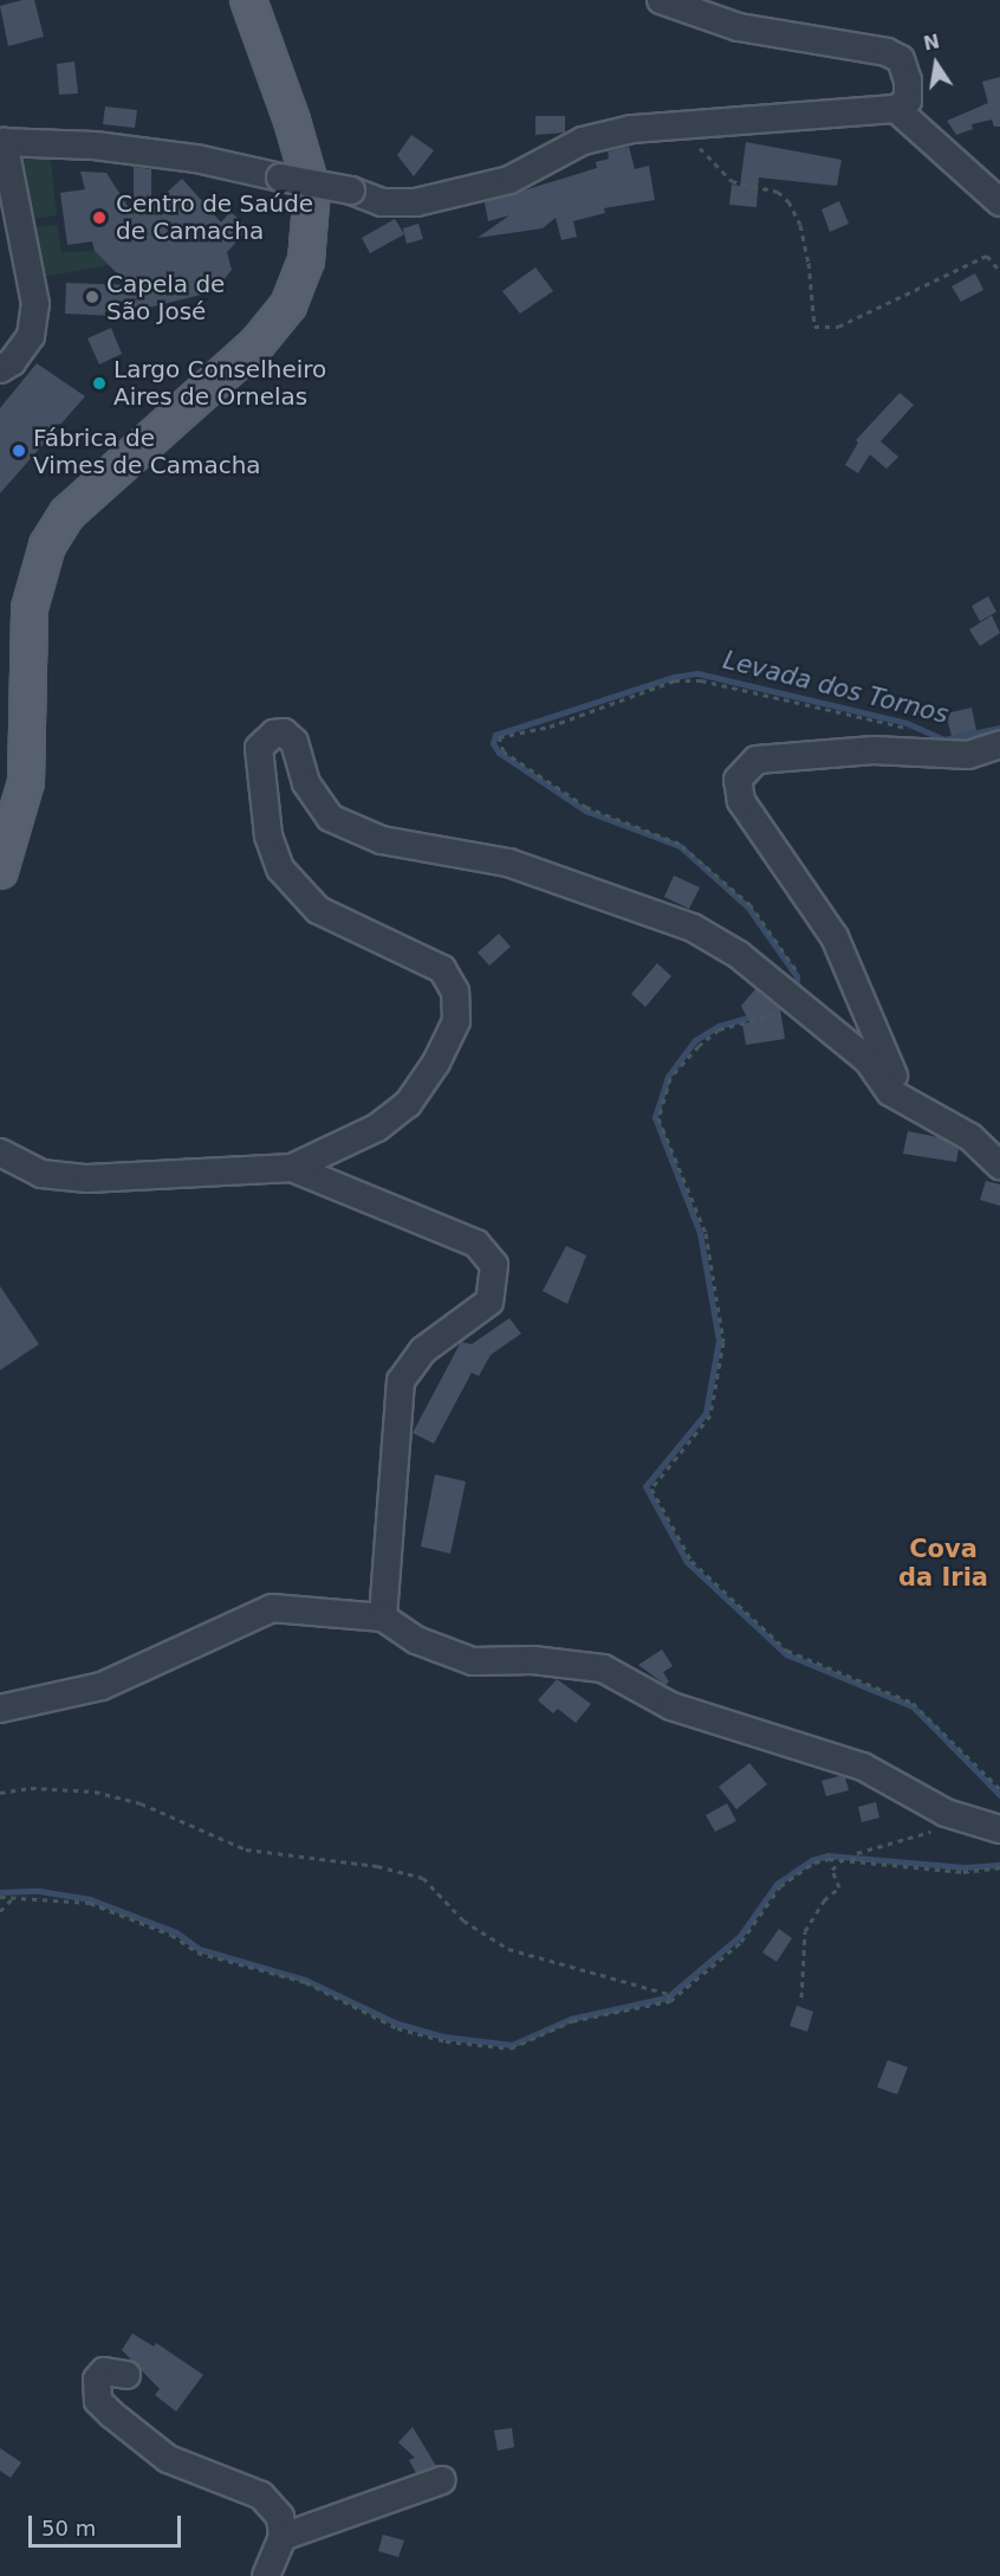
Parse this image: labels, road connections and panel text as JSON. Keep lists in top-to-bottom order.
{
  "districts": ["Cova da Iria"],
  "water": ["Levada dos Tornos"],
  "places": [
    "Centro de Saúde de Camacha",
    "Capela de São José",
    "Largo Conselheiro Aires de Ornelas",
    "Fábrica de Vimes de Camacha"
  ],
  "scale_bar": "50 m",
  "north": "top"
}
